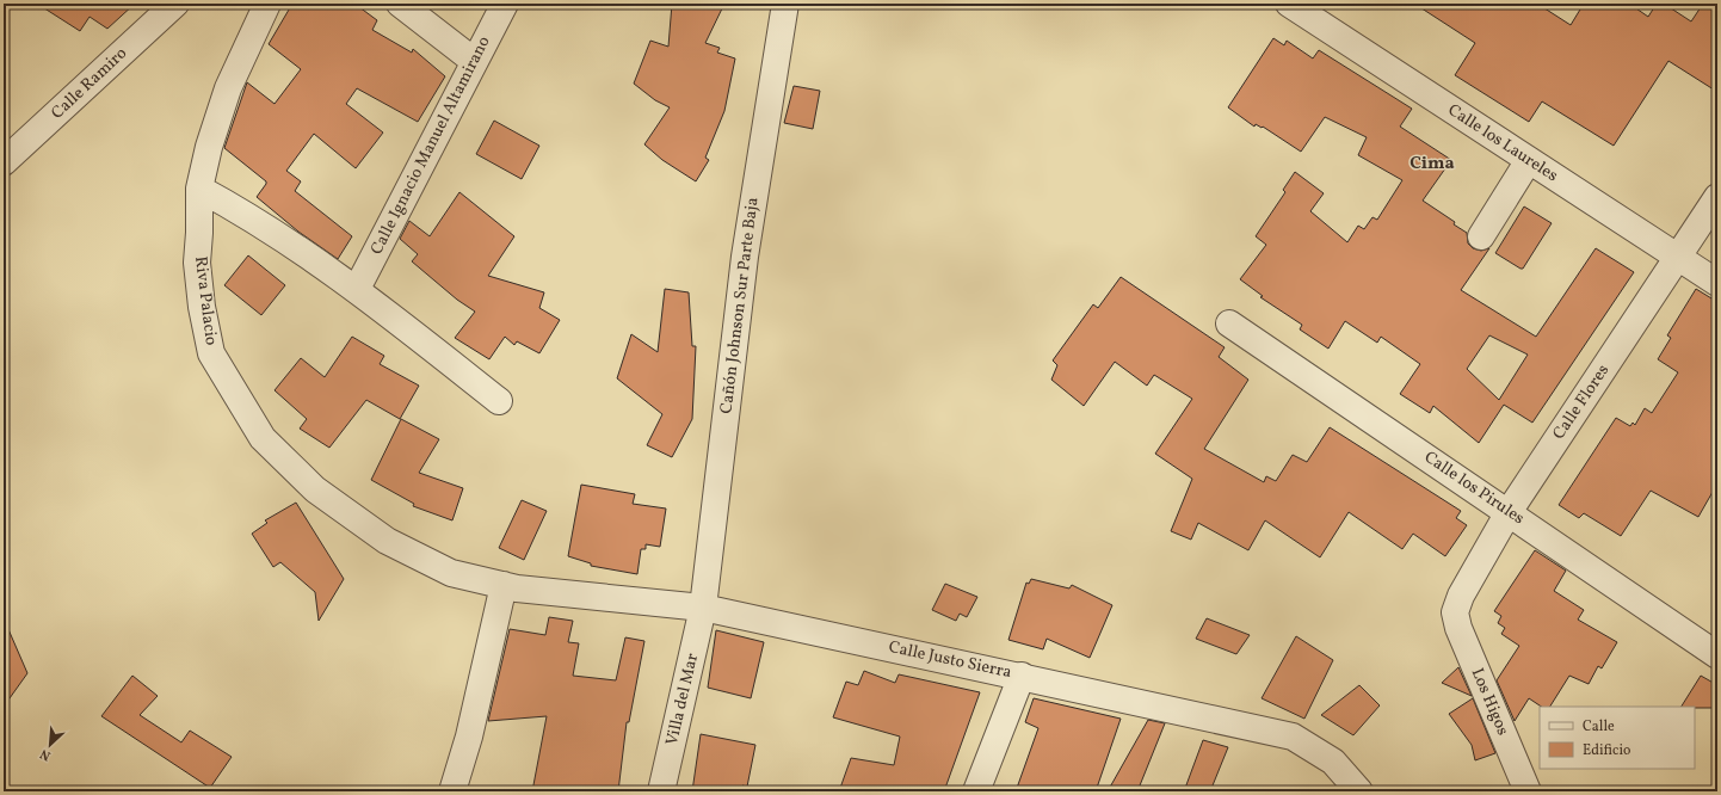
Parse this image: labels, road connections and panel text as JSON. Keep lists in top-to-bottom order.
{
  "streets": {
    "street": [
      "Calle Ramiro",
      "Calle los Laureles",
      "Calle Ignacio Manuel Altamirano",
      "Riva Palacio",
      "Cañón Johnson Sur Parte Baja",
      "Calle Flores",
      "Calle los Pirules",
      "Calle Justo Sierra",
      "Villa del Mar",
      "Los Higos"
    ]
  },
  "crossings": [
    ["Calle los Laureles", "Calle Flores"],
    ["Riva Palacio", "Calle Justo Sierra"],
    ["Cañón Johnson Sur Parte Baja", "Calle Justo Sierra"],
    ["Cañón Johnson Sur Parte Baja", "Villa del Mar"],
    ["Calle Flores", "Calle los Pirules"],
    ["Calle Flores", "Los Higos"],
    ["Calle Justo Sierra", "Villa del Mar"]
  ],
  "districts": ["Cima"],
  "legend": ["Calle", "Edificio"],
  "north": "bottom left"
}
